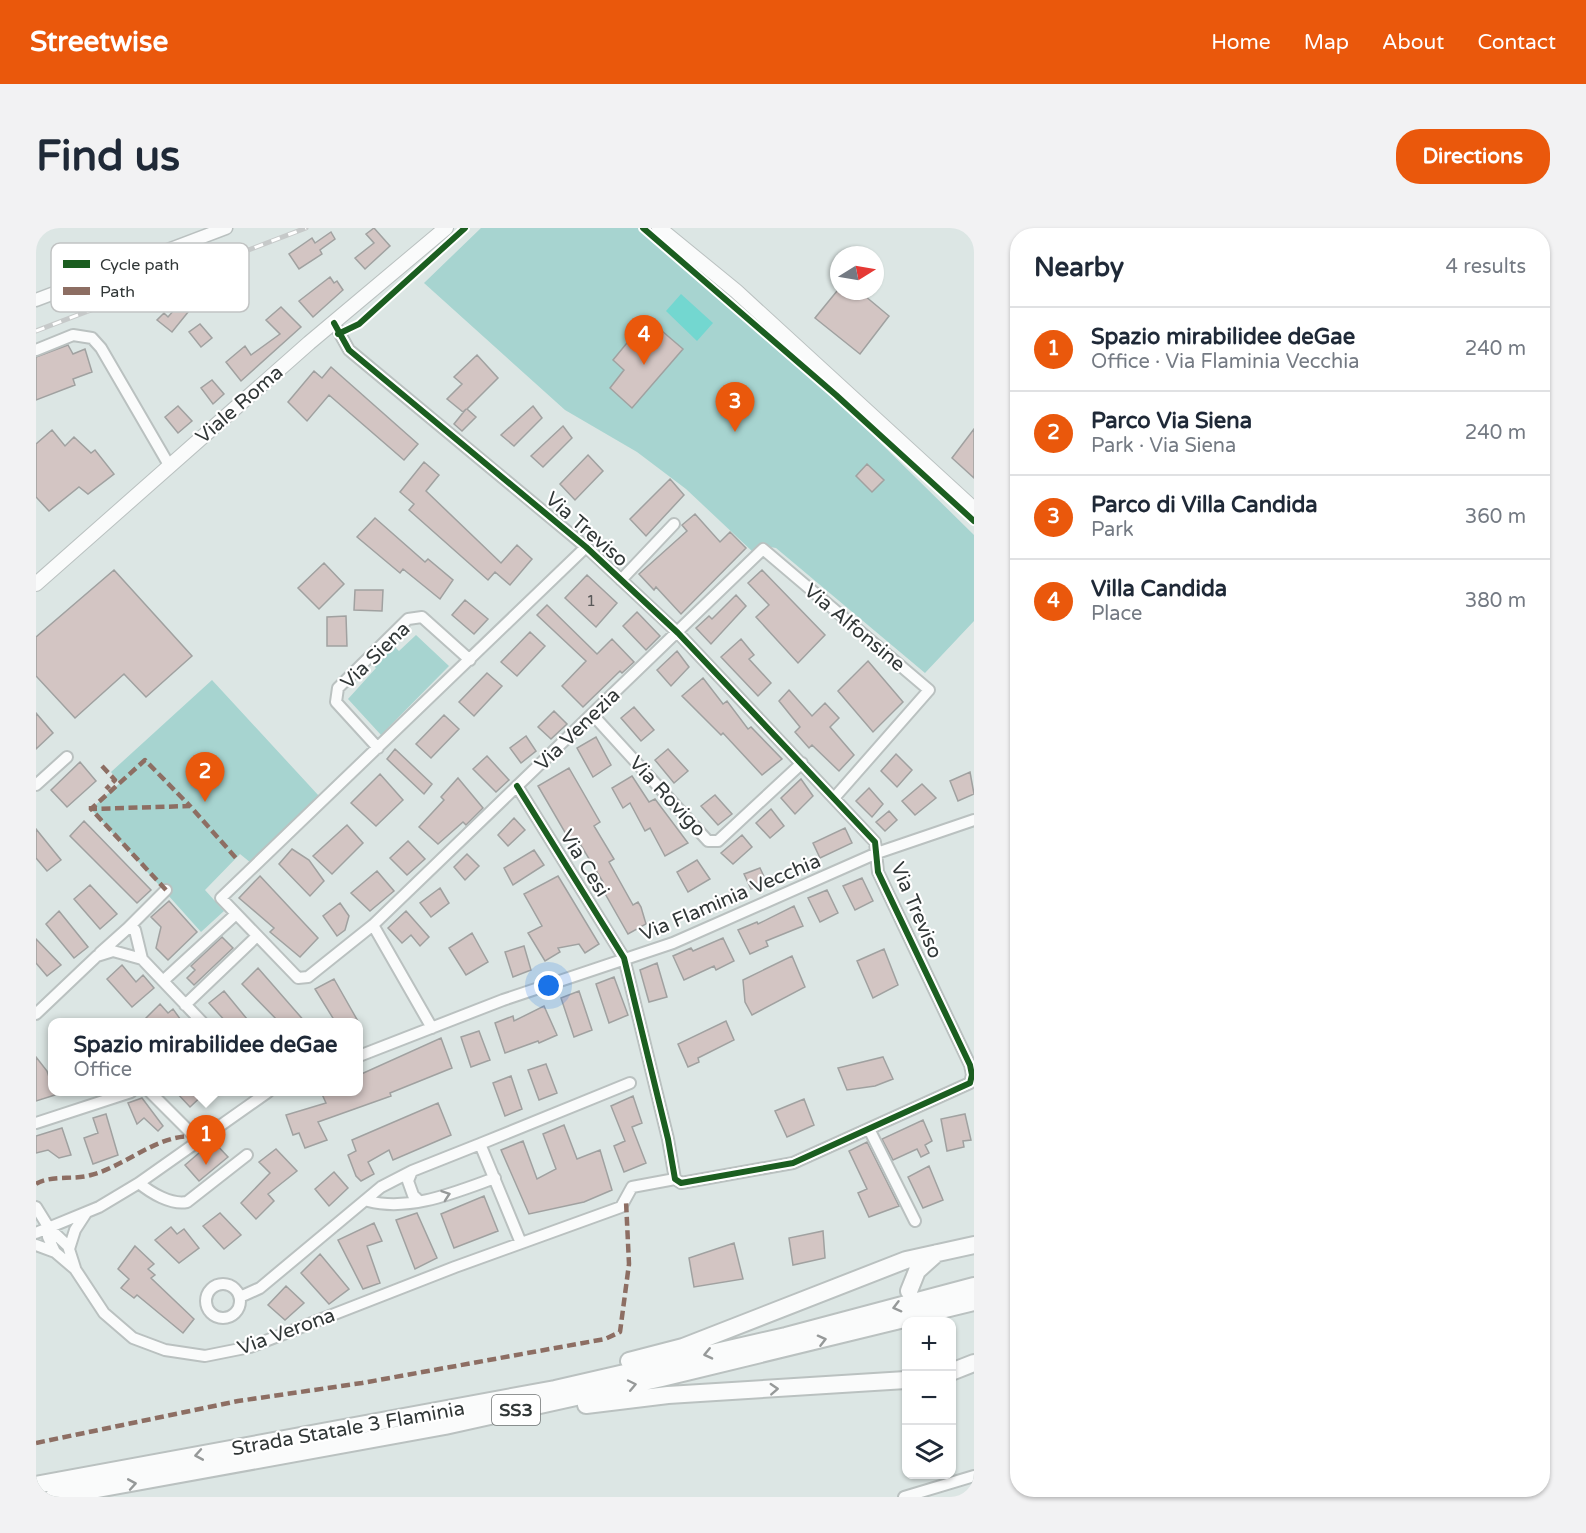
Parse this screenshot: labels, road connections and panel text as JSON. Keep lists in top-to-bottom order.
{
  "streets": {
    "highway": ["SS3", "Strada Statale 3 Flaminia"],
    "main road": ["Viale Roma"],
    "street": [
      "Via Treviso",
      "Via Alfonsine",
      "Via Siena",
      "Via Venezia",
      "Via Rovigo",
      "Via Cesi",
      "Via Flaminia Vecchia",
      "Via Verona"
    ]
  },
  "crossings": [
    ["Viale Roma", "Via Treviso"],
    ["Via Treviso", "Via Alfonsine"],
    ["Via Treviso", "Via Venezia"],
    ["Via Treviso", "Via Rovigo"],
    ["Via Treviso", "Via Flaminia Vecchia"],
    ["Via Treviso", "Via Verona"],
    ["Via Alfonsine", "Via Venezia"],
    ["Via Venezia", "Via Rovigo"],
    ["Via Venezia", "Via Cesi"],
    ["Via Cesi", "Via Flaminia Vecchia"]
  ],
  "house_numbers": ["1"],
  "legend": ["Cycle path", "Path"],
  "north": "right",
  "page": {
    "header": "Streetwise",
    "nav": [
      "Home",
      "Map",
      "About",
      "Contact"
    ],
    "buttons": "Directions",
    "title": "Find us",
    "heading": ["Nearby", "4 results"],
    "list": [
      {
        "mark": "1",
        "name": "Spazio mirabilidee deGae",
        "note": "Office · Via Flaminia Vecchia",
        "value": "240 m"
      },
      {
        "mark": "2",
        "name": "Parco Via Siena",
        "note": "Park · Via Siena",
        "value": "240 m"
      },
      {
        "mark": "3",
        "name": "Parco di Villa Candida",
        "note": "Park",
        "value": "360 m"
      },
      {
        "mark": "4",
        "name": "Villa Candida",
        "note": "Place",
        "value": "380 m"
      }
    ],
    "pins": [
      "4",
      "3",
      "2",
      "1"
    ],
    "popup": ["Spazio mirabilidee deGae", "Office"],
    "map_buttons": ["+", "−"]
  }
}
